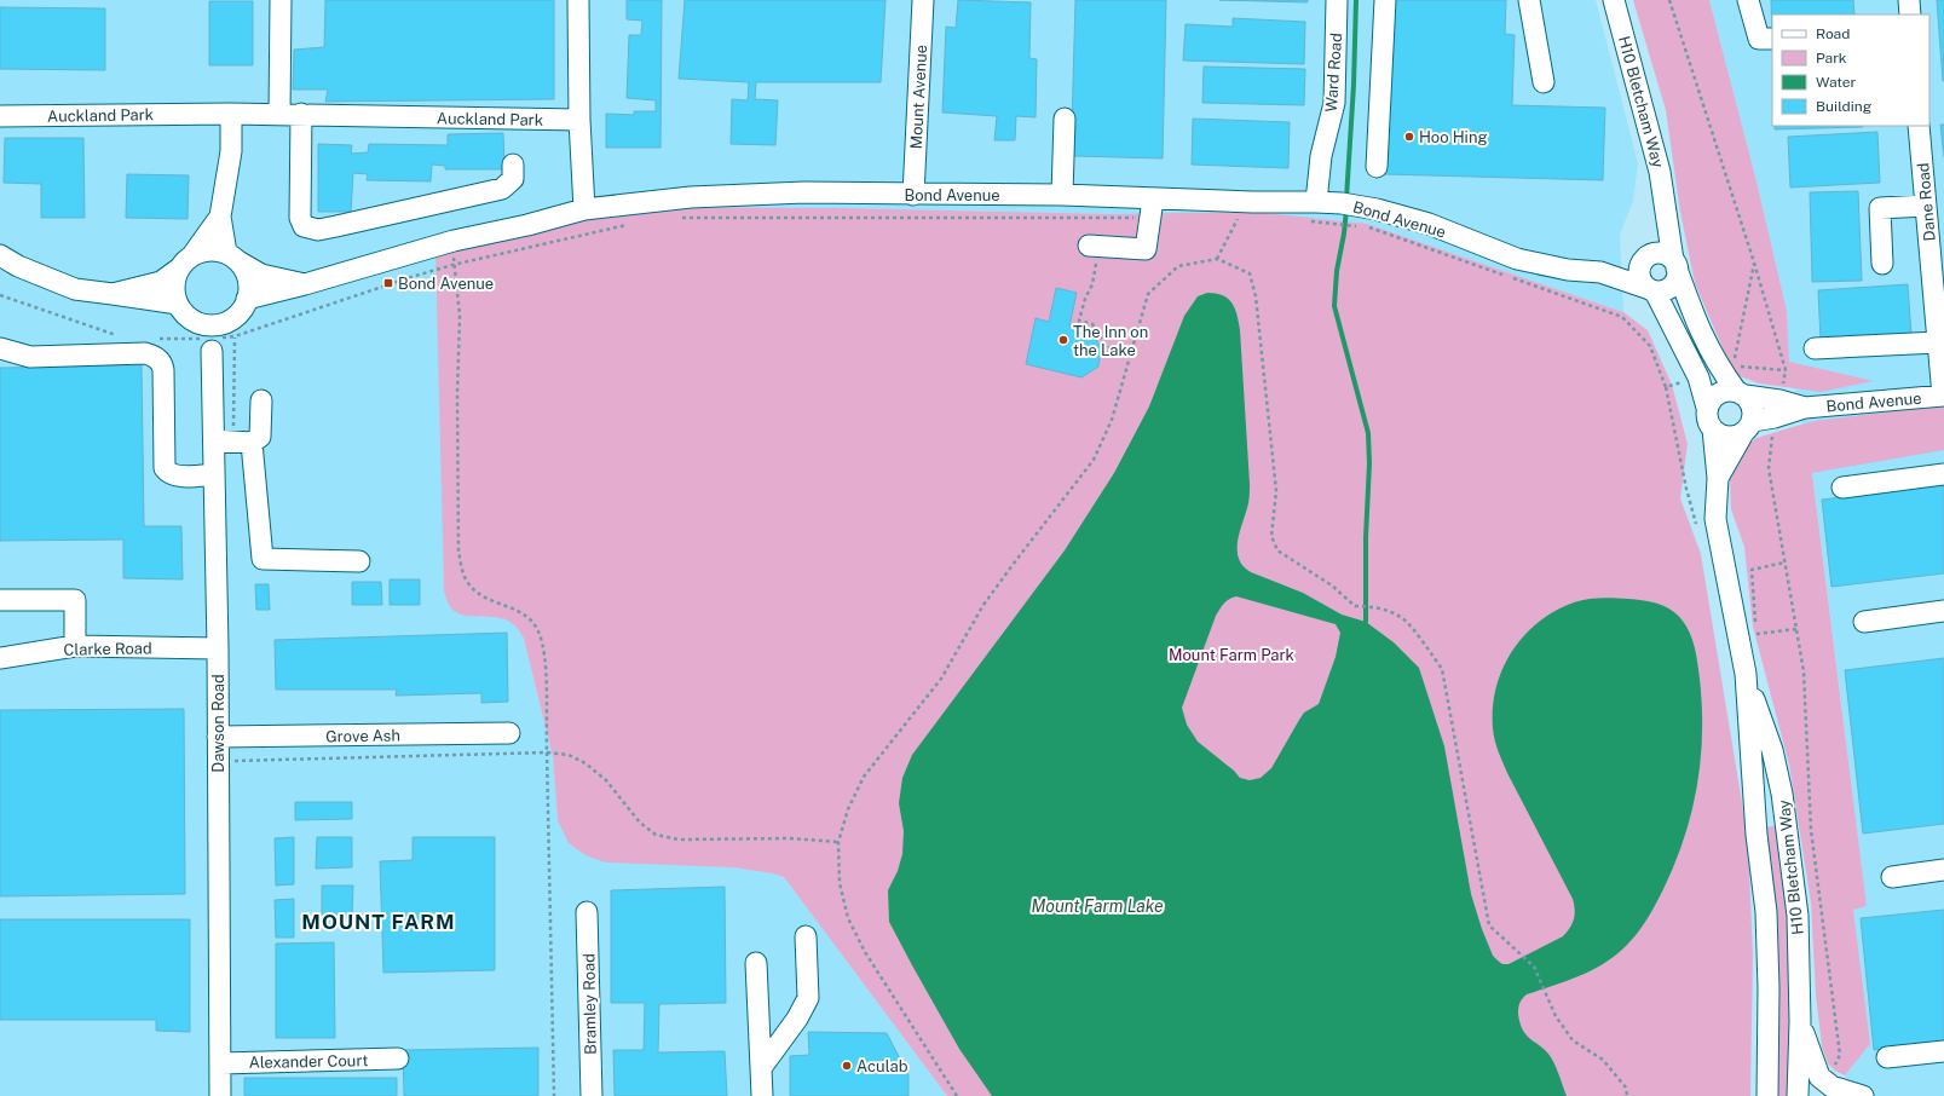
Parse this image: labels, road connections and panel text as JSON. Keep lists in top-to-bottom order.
{
  "streets": {
    "street": [
      "Ward Road",
      "Mount Avenue",
      "H10 Bletcham Way",
      "Auckland Park",
      "Bond Avenue",
      "Dane Road",
      "Clarke Road",
      "Dawson Road",
      "Grove Ash",
      "Bramley Road",
      "Alexander Court"
    ]
  },
  "crossings": [
    ["Ward Road", "Bond Avenue"],
    ["Mount Avenue", "Bond Avenue"],
    ["H10 Bletcham Way", "Bond Avenue"],
    ["Bond Avenue", "Dane Road"],
    ["Bond Avenue", "Dawson Road"],
    ["Clarke Road", "Dawson Road"],
    ["Dawson Road", "Grove Ash"],
    ["Dawson Road", "Alexander Court"]
  ],
  "districts": ["MOUNT FARM"],
  "water": ["Mount Farm Lake"],
  "parks": ["Mount Farm Park"],
  "places": {
    "other": ["Hoo Hing", "The Inn on the Lake", "Aculab"],
    "transit": ["Bond Avenue"]
  },
  "legend": [
    "Road",
    "Park",
    "Water",
    "Building"
  ]
}
